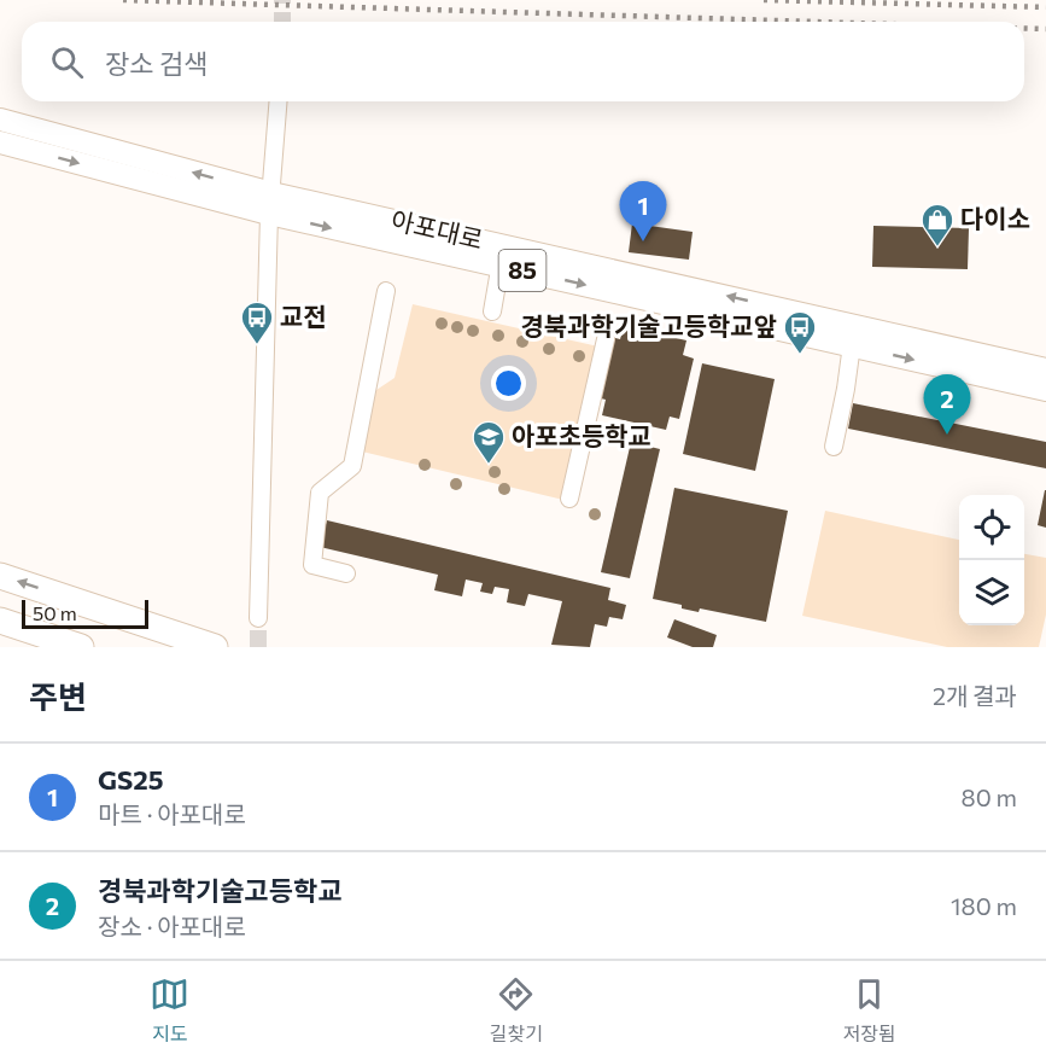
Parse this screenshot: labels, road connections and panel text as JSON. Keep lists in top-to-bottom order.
{
  "streets": {
    "main road": ["아포대로", "85"]
  },
  "places": {
    "shop": ["다이소"],
    "bus stop": ["교전", "경북과학기술고등학교앞"],
    "school or university": ["아포초등학교"]
  },
  "scale_bar": "50 m",
  "page": {
    "search": "장소 검색",
    "pins": ["1", "2"],
    "scale": "50 m",
    "heading": ["주변", "2개 결과"],
    "list": [
      {
        "mark": "1",
        "name": "GS25",
        "note": "마트 · 아포대로",
        "value": "80 m"
      },
      {
        "mark": "2",
        "name": "경북과학기술고등학교",
        "note": "장소 · 아포대로",
        "value": "180 m"
      }
    ],
    "nav": ["지도", "길찾기", "저장됨"]
  }
}
